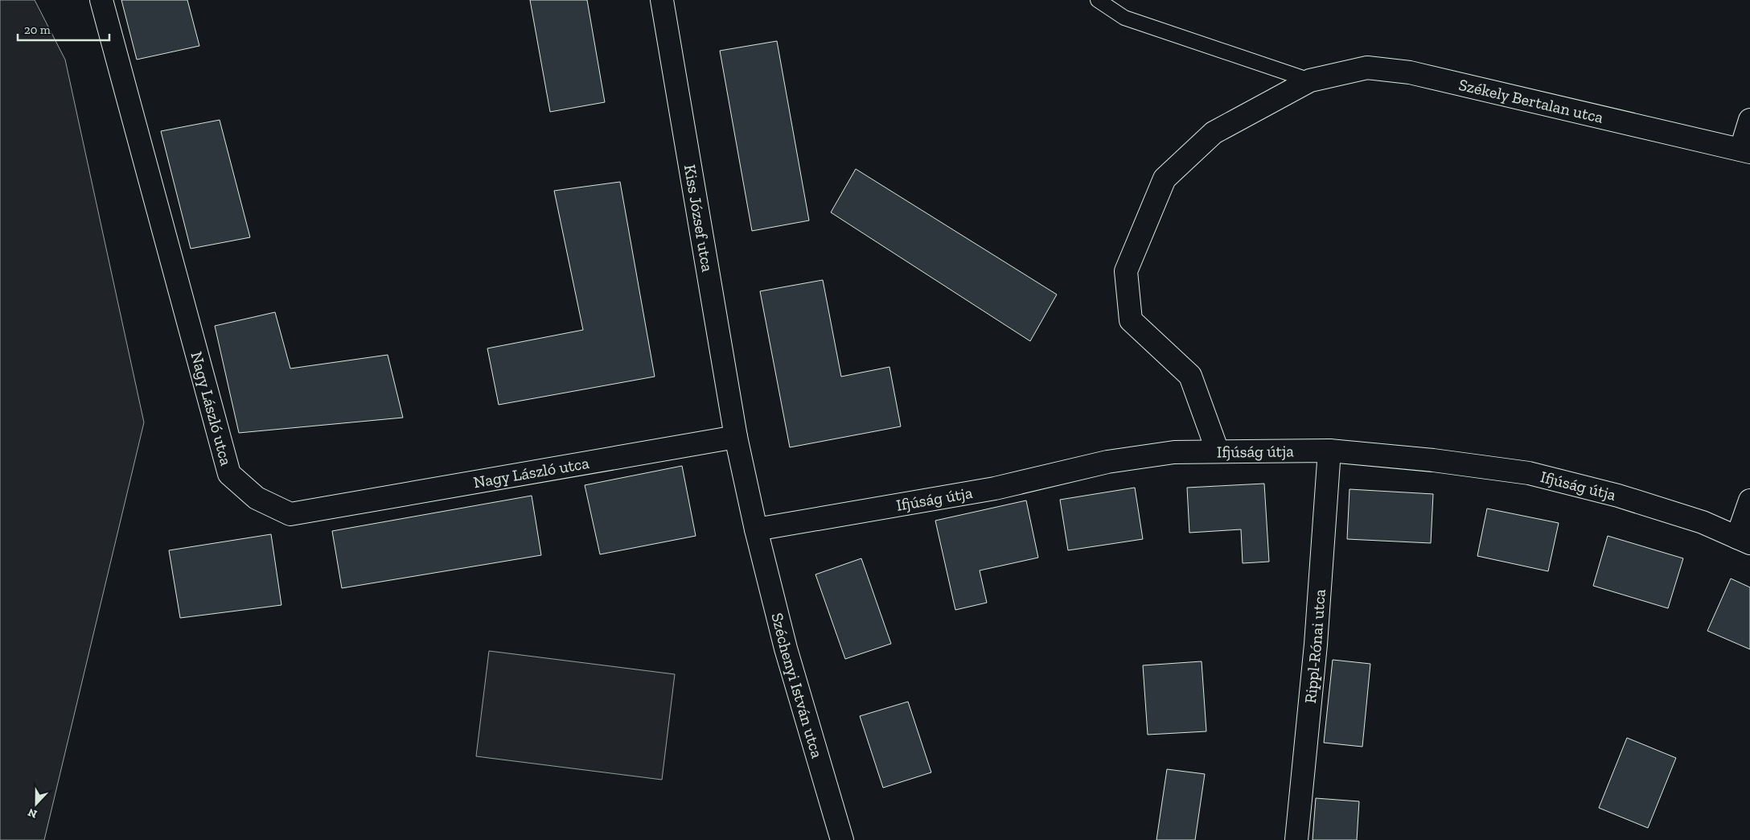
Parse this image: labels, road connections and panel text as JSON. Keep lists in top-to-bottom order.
{
  "streets": {
    "street": [
      "Székely Bertalan utca",
      "Kiss József utca",
      "Nagy László utca",
      "Ifjúság útja",
      "Rippl-Rónai utca",
      "Széchenyi István utca"
    ]
  },
  "crossings": [
    ["Székely Bertalan utca", "Ifjúság útja"],
    ["Kiss József utca", "Nagy László utca"],
    ["Kiss József utca", "Ifjúság útja"],
    ["Kiss József utca", "Széchenyi István utca"],
    ["Ifjúság útja", "Rippl-Rónai utca"],
    ["Ifjúság útja", "Széchenyi István utca"]
  ],
  "scale_bar": "20 m",
  "north": "bottom"
}
